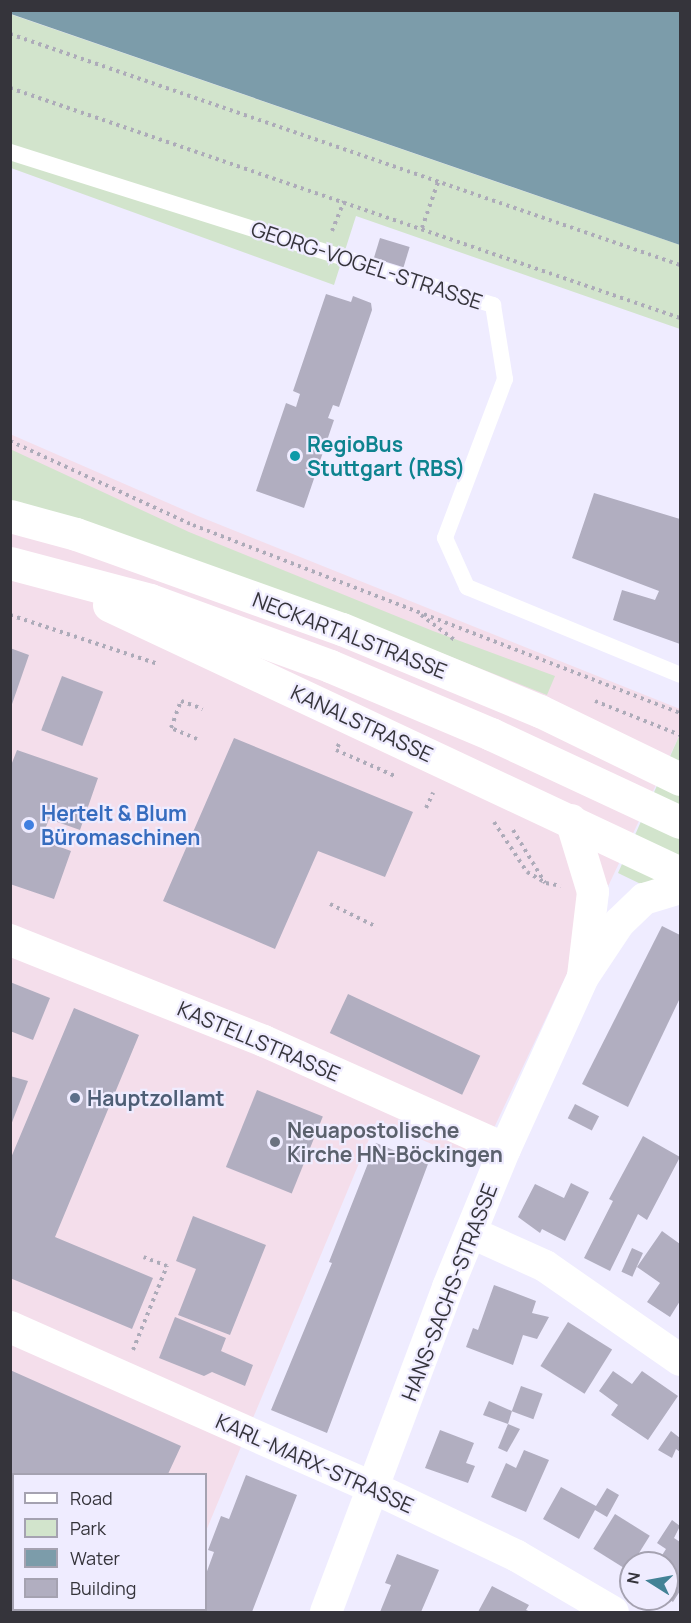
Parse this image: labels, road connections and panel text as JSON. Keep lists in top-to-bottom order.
{
  "streets": {
    "main road": ["NECKARTALSTRASSE", "KANALSTRASSE"],
    "street": ["KASTELLSTRASSE", "HANS-SACHS-STRASSE", "KARL-MARX-STRASSE"],
    "lane": ["GEORG-VOGEL-STRASSE"]
  },
  "crossings": [
    ["NECKARTALSTRASSE", "KANALSTRASSE"],
    ["KANALSTRASSE", "HANS-SACHS-STRASSE"],
    ["KASTELLSTRASSE", "HANS-SACHS-STRASSE"],
    ["HANS-SACHS-STRASSE", "KARL-MARX-STRASSE"]
  ],
  "places": [
    "RegioBus Stuttgart (RBS)",
    "Hertelt & Blum Büromaschinen",
    "Hauptzollamt",
    "Neuapostolische Kirche HN-Böckingen"
  ],
  "legend": [
    "Road",
    "Park",
    "Water",
    "Building"
  ],
  "north": "left"
}
